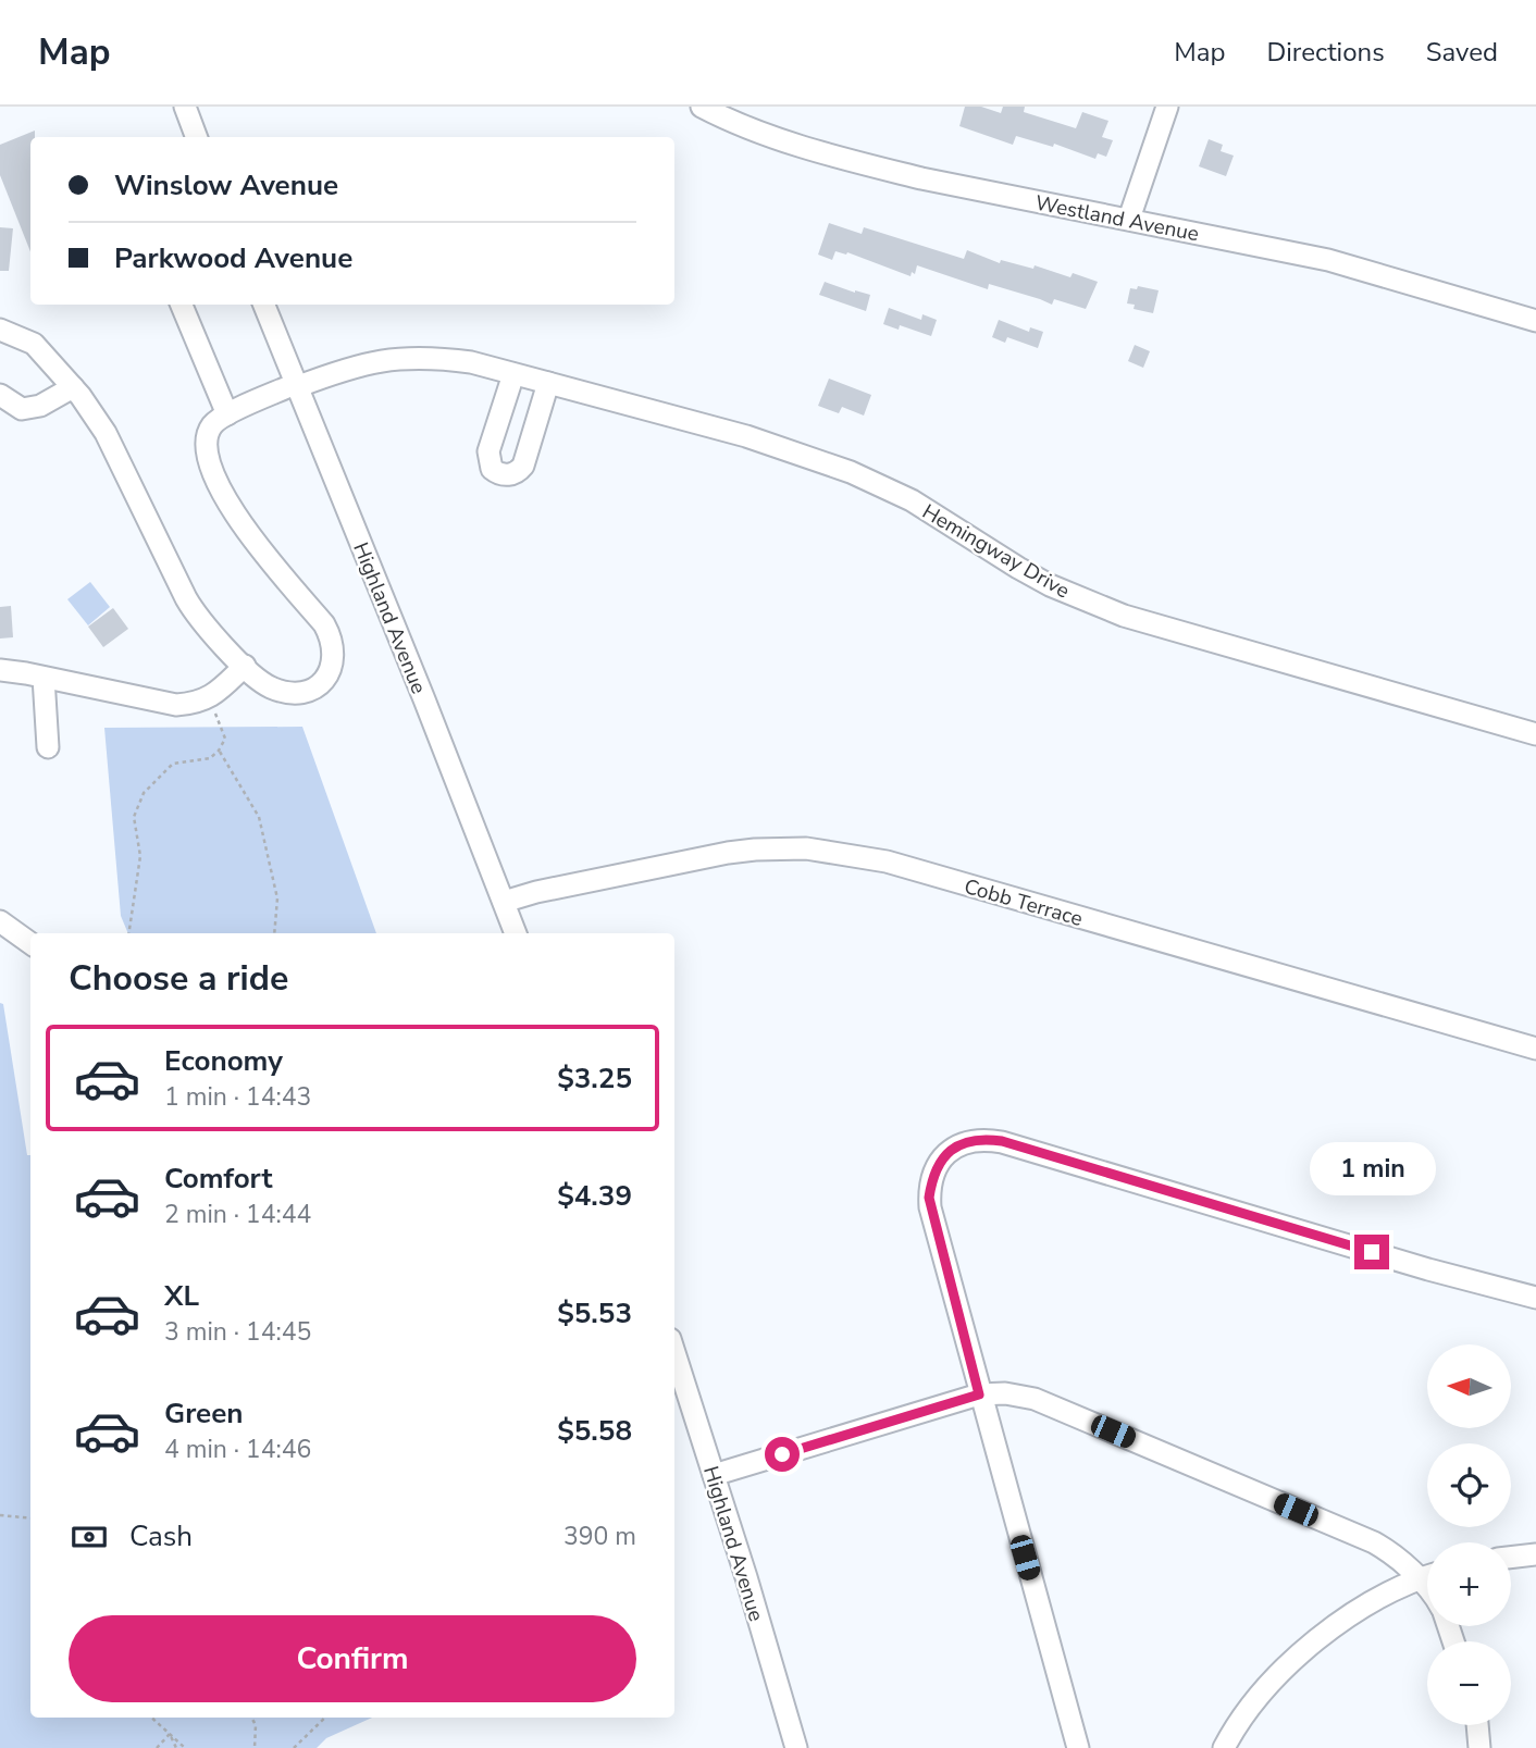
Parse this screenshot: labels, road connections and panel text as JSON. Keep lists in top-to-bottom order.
{
  "streets": {
    "street": [
      "Westland Avenue",
      "Hemingway Drive",
      "Highland Avenue",
      "Cobb Terrace"
    ]
  },
  "crossings": [
    ["Hemingway Drive", "Highland Avenue"],
    ["Highland Avenue", "Cobb Terrace"]
  ],
  "north": "left",
  "page": {
    "header": "Map",
    "nav": ["Map", "Directions", "Saved"],
    "banner": ["Winslow Avenue", "Parkwood Avenue"],
    "heading": "Choose a ride",
    "list": [
      {
        "name": "Economy",
        "note": "1 min · 14:43",
        "value": "$3.25"
      },
      {
        "name": "Comfort",
        "note": "2 min · 14:44",
        "value": "$4.39"
      },
      {
        "name": "XL",
        "note": "3 min · 14:45",
        "value": "$5.53"
      },
      {
        "name": "Green",
        "note": "4 min · 14:46",
        "value": "$5.58"
      }
    ],
    "bubble": "1 min",
    "map_buttons": ["+", "−"],
    "pay": ["Cash", "390 m"],
    "buttons": "Confirm"
  }
}
